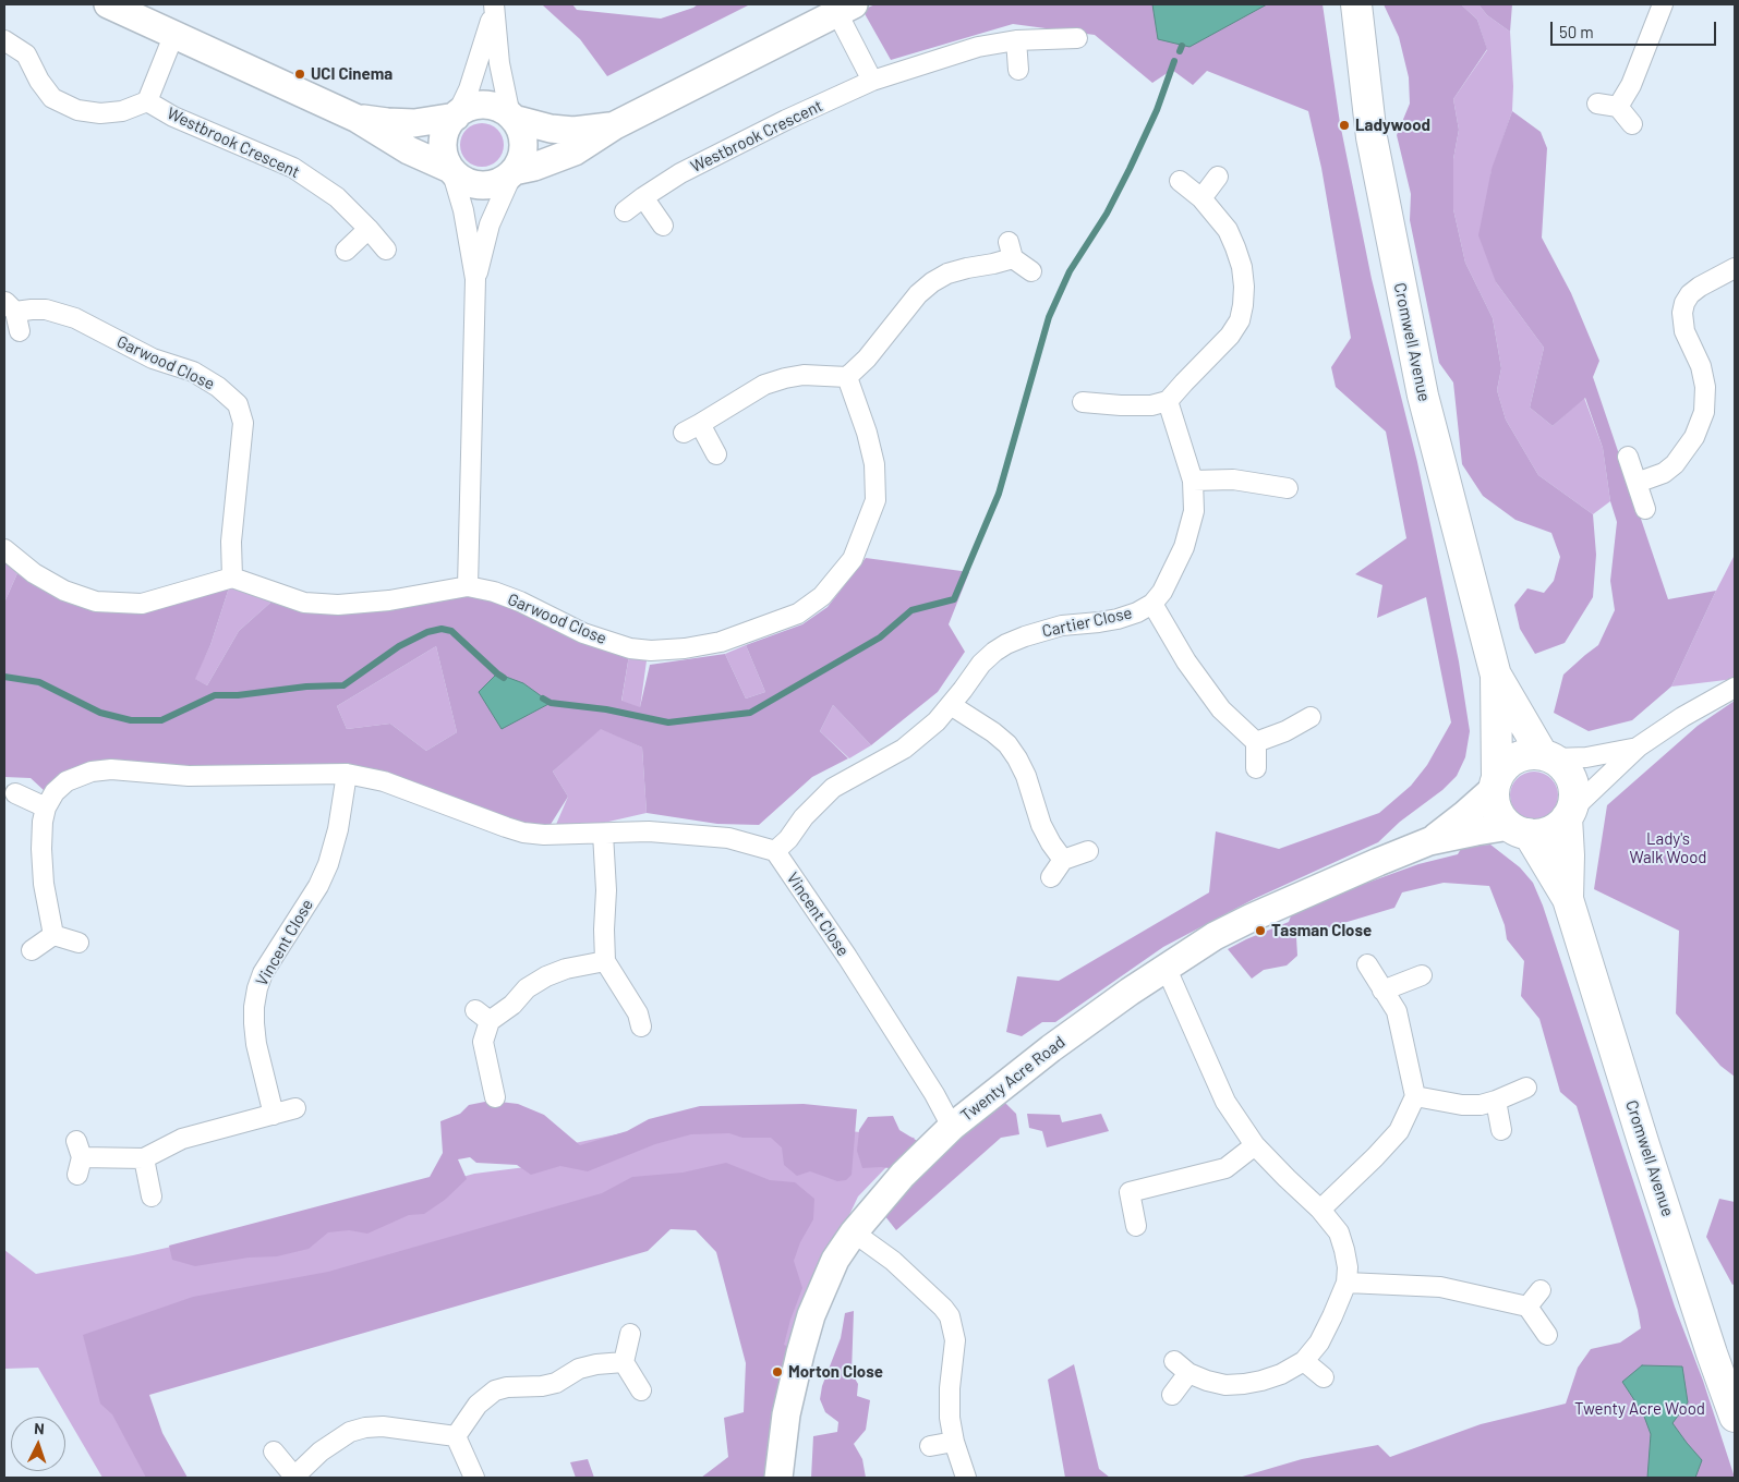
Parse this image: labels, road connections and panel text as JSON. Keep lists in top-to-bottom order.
{
  "streets": {
    "main road": ["Cromwell Avenue"],
    "street": [
      "Westbrook Crescent",
      "Garwood Close",
      "Cartier Close",
      "Vincent Close",
      "Twenty Acre Road"
    ]
  },
  "crossings": [
    ["Cromwell Avenue", "Twenty Acre Road"],
    ["Cartier Close", "Vincent Close"],
    ["Vincent Close", "Twenty Acre Road"]
  ],
  "parks": ["Lady's Walk Wood", "Twenty Acre Wood"],
  "places": [
    "UCI Cinema",
    "Ladywood",
    "Tasman Close",
    "Morton Close"
  ],
  "scale_bar": "50 m",
  "north": "top"
}
